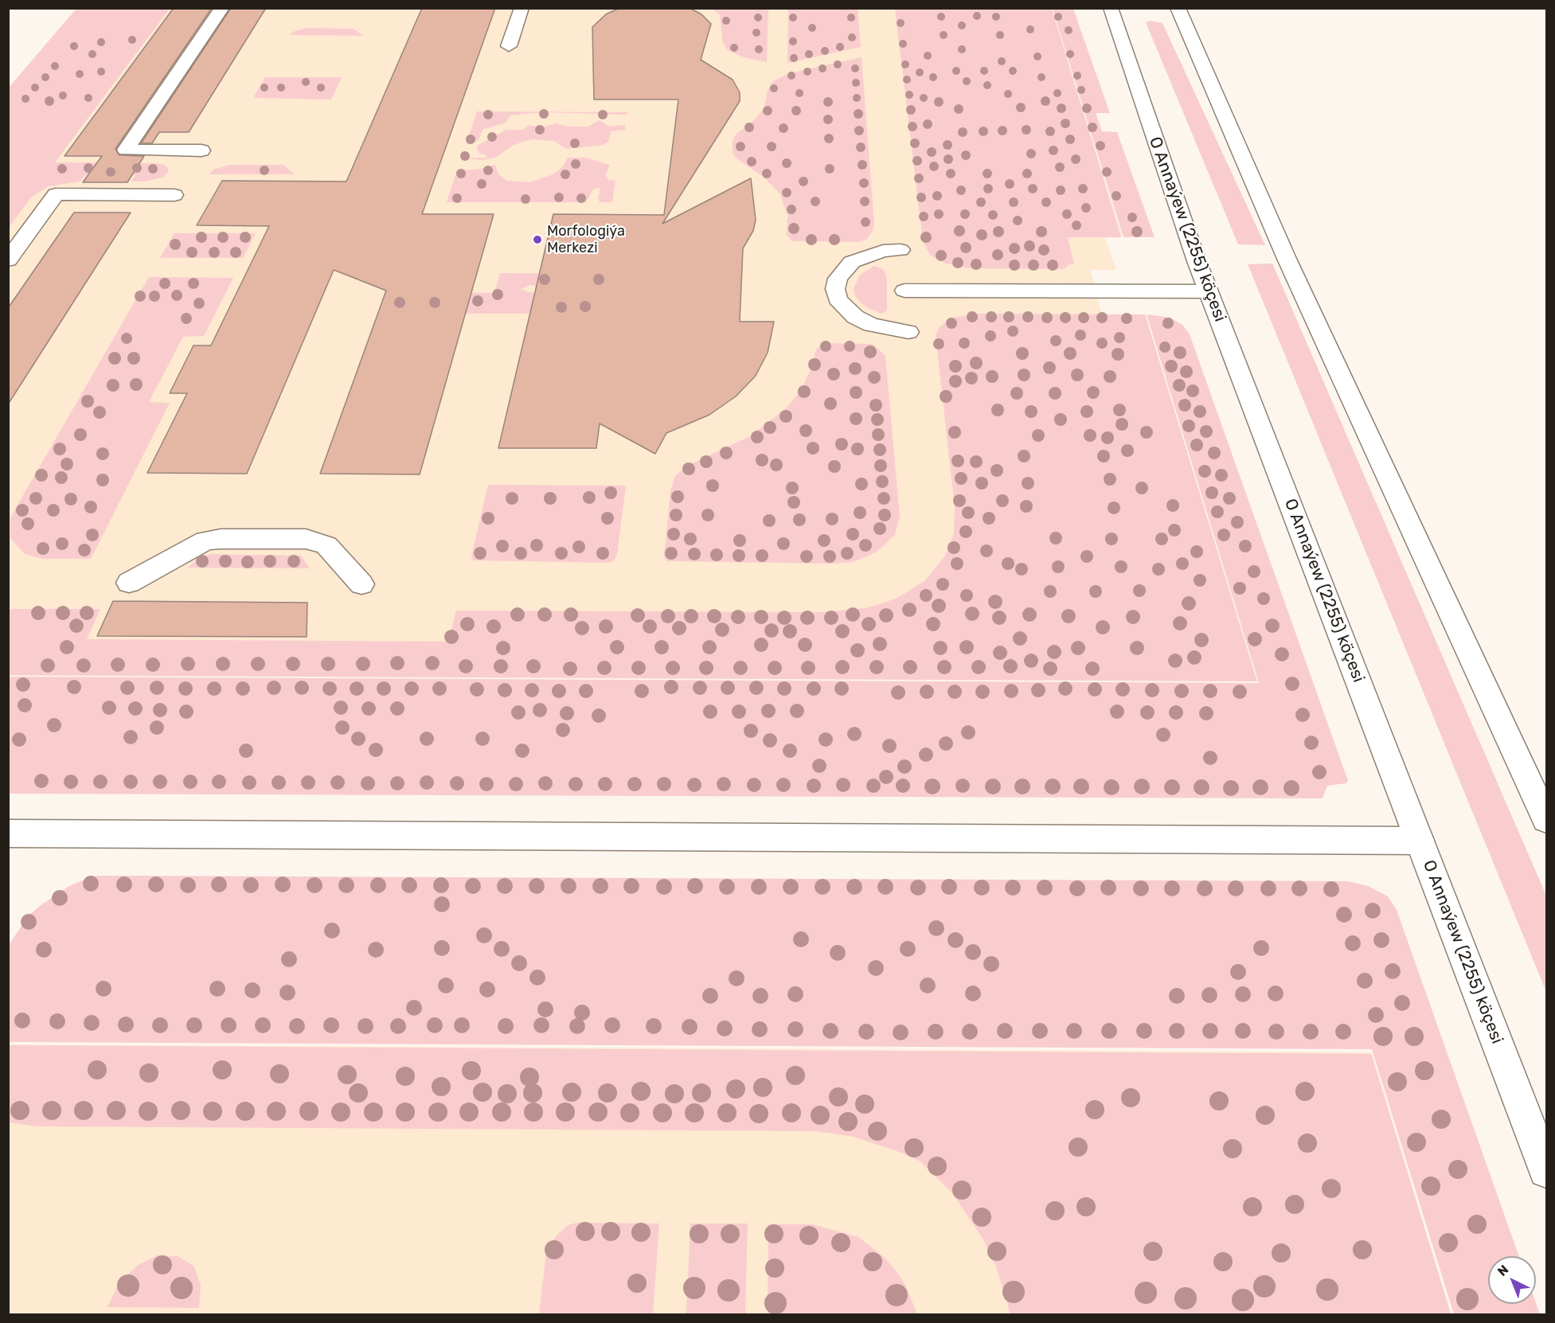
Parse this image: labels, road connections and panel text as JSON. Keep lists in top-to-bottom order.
{
  "streets": {
    "main road": ["O Annaýew (2255) köçesi"]
  },
  "places": ["Morfologiýa Merkezi"],
  "north": "top left"
}
